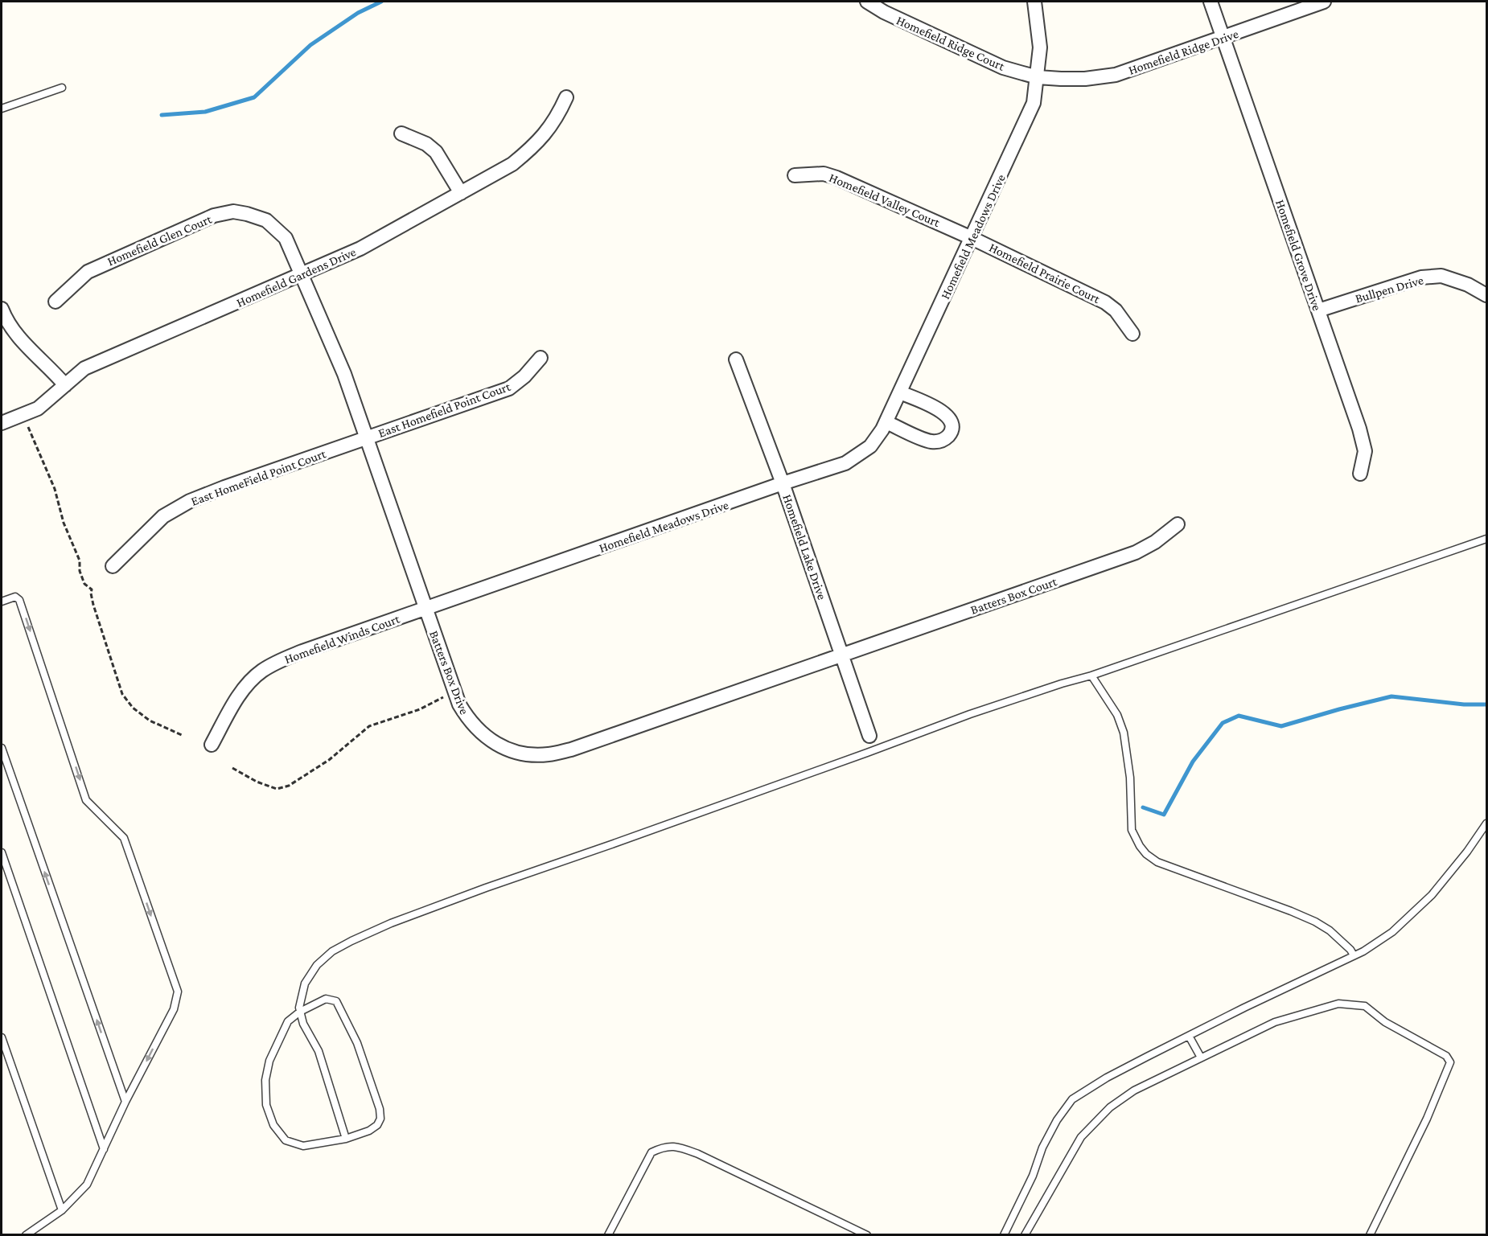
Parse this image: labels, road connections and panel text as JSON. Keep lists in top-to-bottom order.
{
  "streets": {
    "street": [
      "Homefield Ridge Court",
      "Homefield Ridge Drive",
      "Homefield Valley Court",
      "Homefield Meadows Drive",
      "Homefield Glen Court",
      "Homefield Grove Drive",
      "Homefield Prairie Court",
      "Homefield Gardens Drive",
      "Bullpen Drive",
      "East Homefield Point Court",
      "East HomeField Point Court",
      "Homefield Lake Drive",
      "Batters Box Court",
      "Homefield Winds Court",
      "Batters Box Drive"
    ]
  },
  "crossings": [
    ["Homefield Ridge Court", "Homefield Ridge Drive"],
    ["Homefield Ridge Court", "Homefield Meadows Drive"],
    ["Homefield Ridge Drive", "Homefield Meadows Drive"],
    ["Homefield Ridge Drive", "Homefield Grove Drive"],
    ["Homefield Valley Court", "Homefield Meadows Drive"],
    ["Homefield Valley Court", "Homefield Prairie Court"],
    ["Homefield Meadows Drive", "Homefield Prairie Court"],
    ["Homefield Meadows Drive", "Homefield Lake Drive"],
    ["Homefield Meadows Drive", "Homefield Winds Court"],
    ["Homefield Meadows Drive", "Batters Box Drive"],
    ["Homefield Glen Court", "Homefield Gardens Drive"],
    ["Homefield Glen Court", "Batters Box Drive"],
    ["Homefield Grove Drive", "Bullpen Drive"],
    ["Homefield Gardens Drive", "Batters Box Drive"],
    ["East Homefield Point Court", "East HomeField Point Court"],
    ["East Homefield Point Court", "Batters Box Drive"],
    ["East HomeField Point Court", "Batters Box Drive"],
    ["Homefield Lake Drive", "Batters Box Court"],
    ["Homefield Lake Drive", "Batters Box Drive"],
    ["Batters Box Court", "Batters Box Drive"],
    ["Homefield Winds Court", "Batters Box Drive"]
  ]
}
